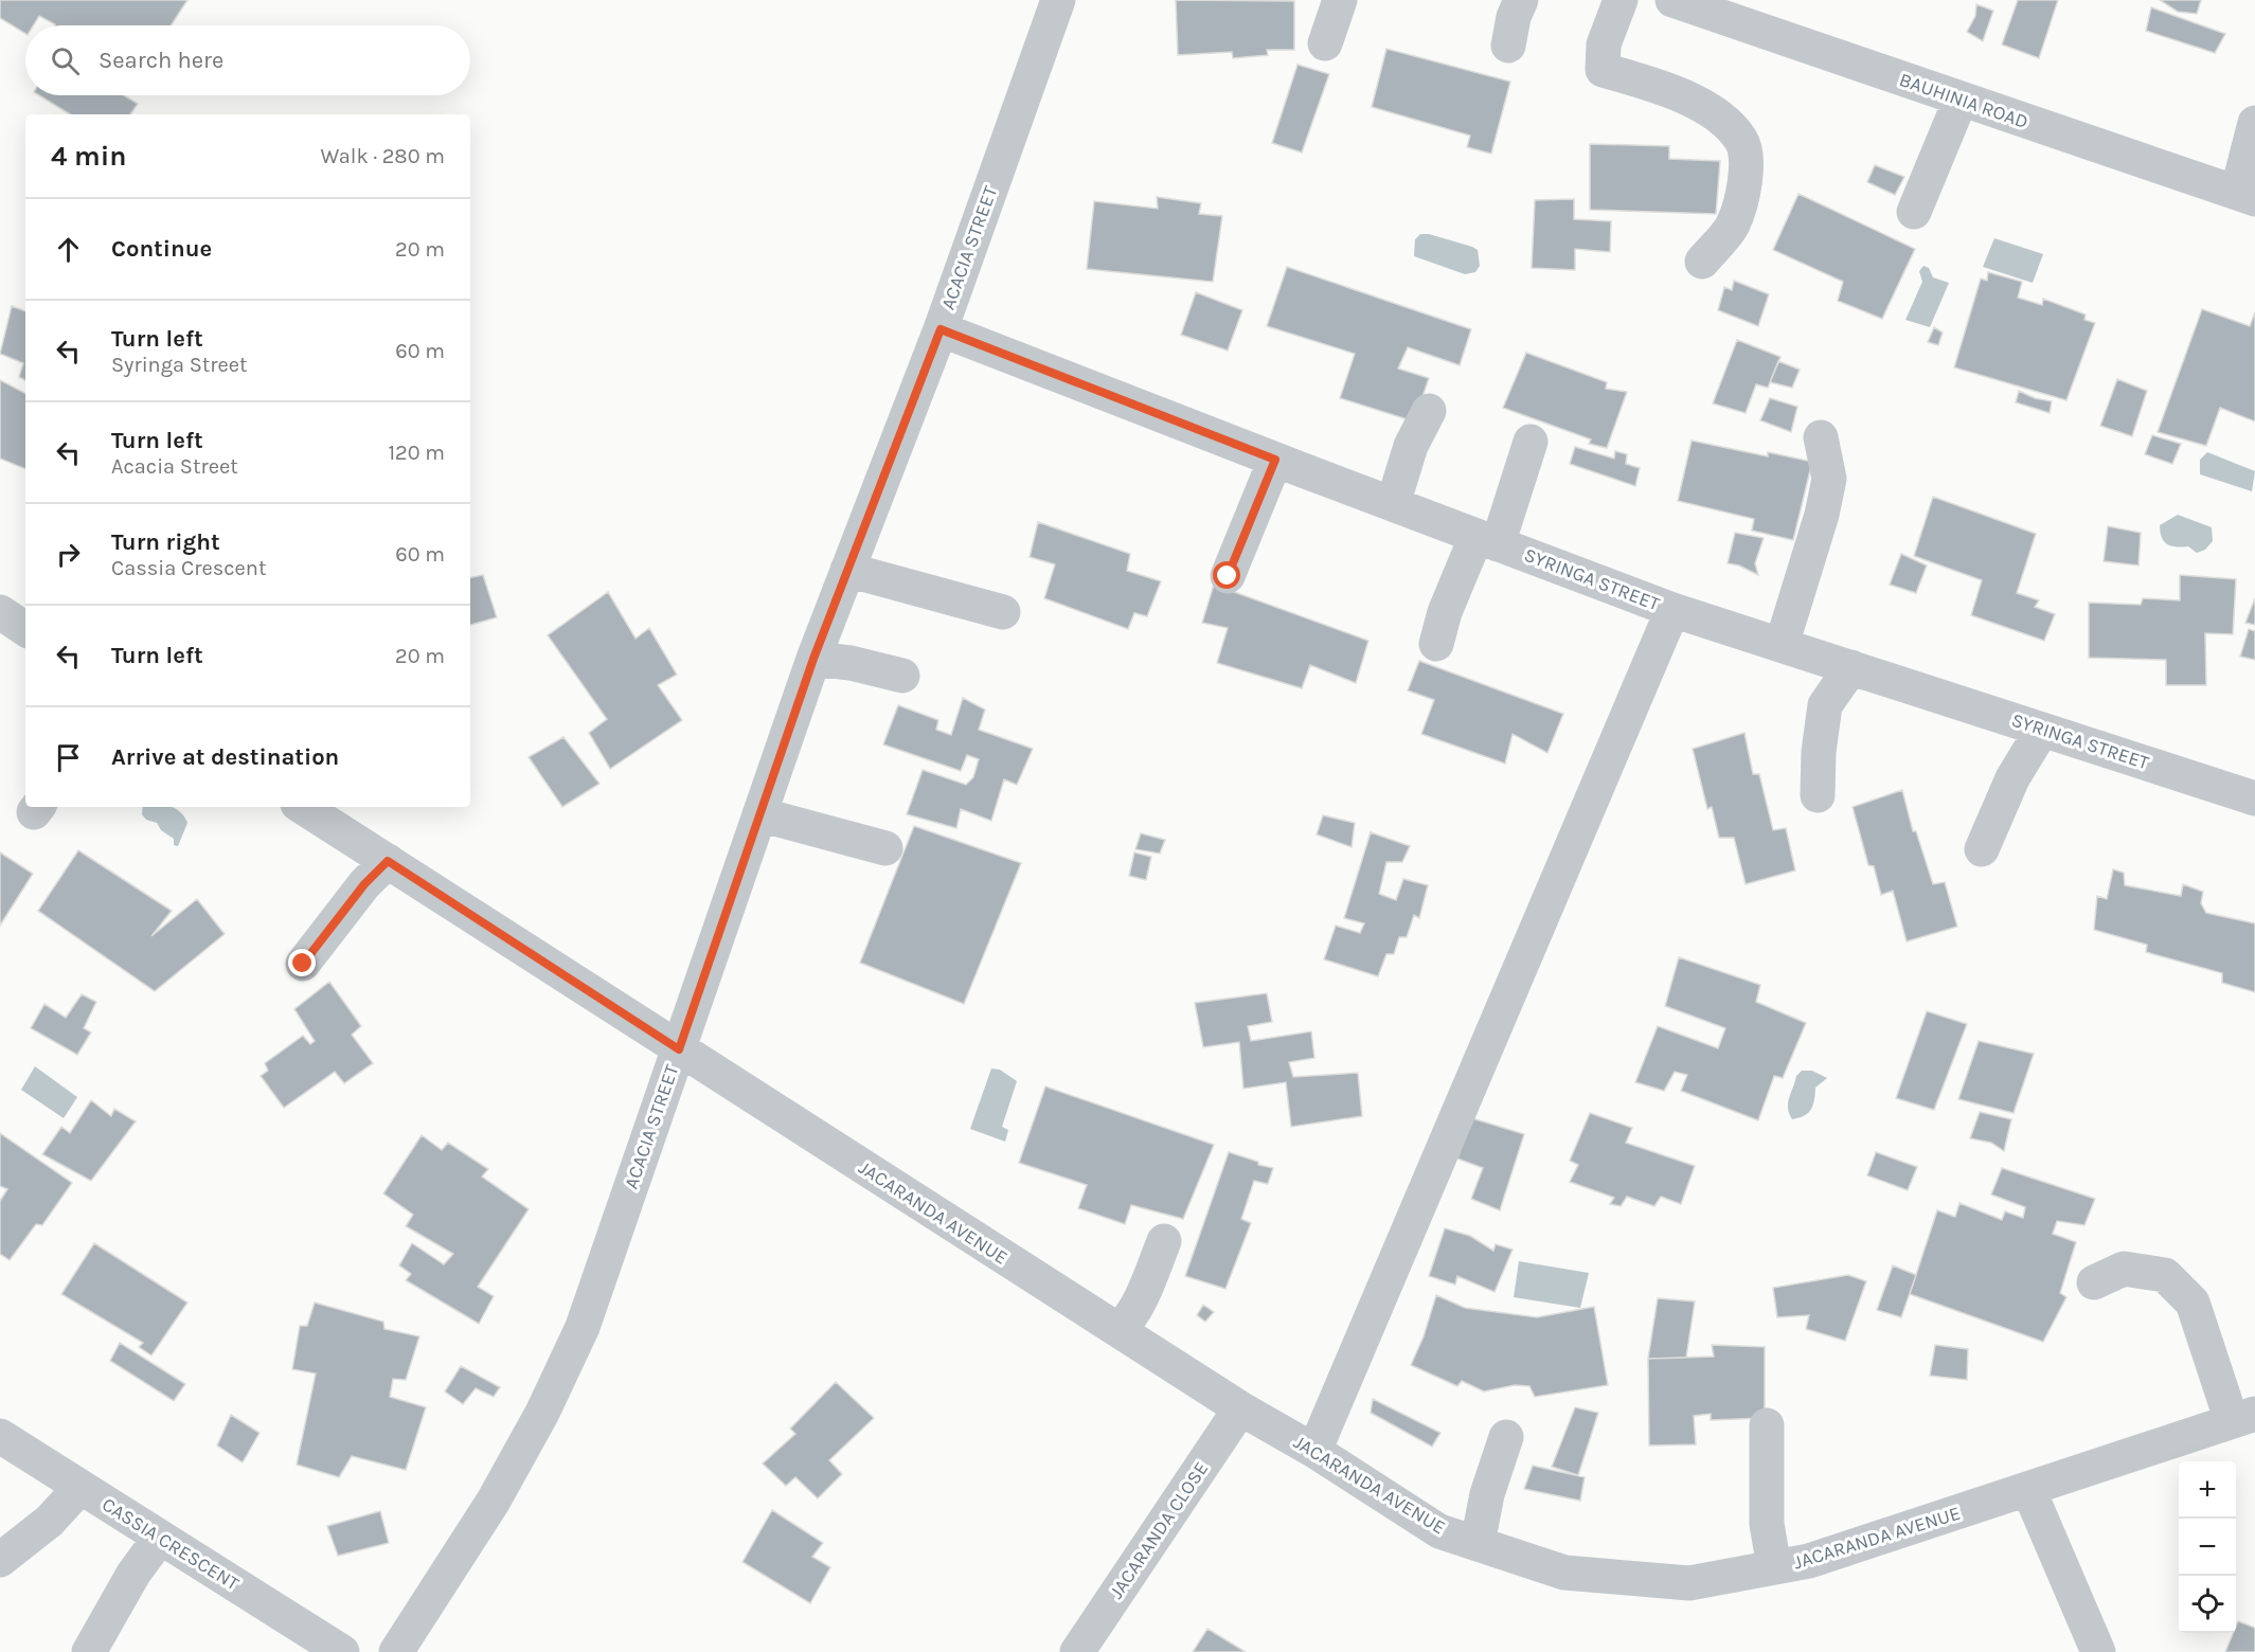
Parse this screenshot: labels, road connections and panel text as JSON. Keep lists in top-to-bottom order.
{
  "streets": {
    "street": [
      "BAUHINIA ROAD",
      "ACACIA STREET",
      "SYRINGA STREET",
      "JACARANDA AVENUE",
      "JACARANDA CLOSE",
      "CASSIA CRESCENT"
    ]
  },
  "crossings": [
    ["ACACIA STREET", "SYRINGA STREET"],
    ["ACACIA STREET", "JACARANDA AVENUE"],
    ["JACARANDA AVENUE", "JACARANDA CLOSE"]
  ],
  "page": {
    "search": "Search here",
    "heading": ["4 min", "Walk · 280 m"],
    "list": [
      ["Continue", "20 m"],
      ["Turn left", "Syringa Street", "60 m"],
      ["Turn left", "Acacia Street", "120 m"],
      ["Turn right", "Cassia Crescent", "60 m"],
      ["Turn left", "20 m"],
      "Arrive at destination"
    ],
    "map_buttons": ["+", "−"]
  }
}
